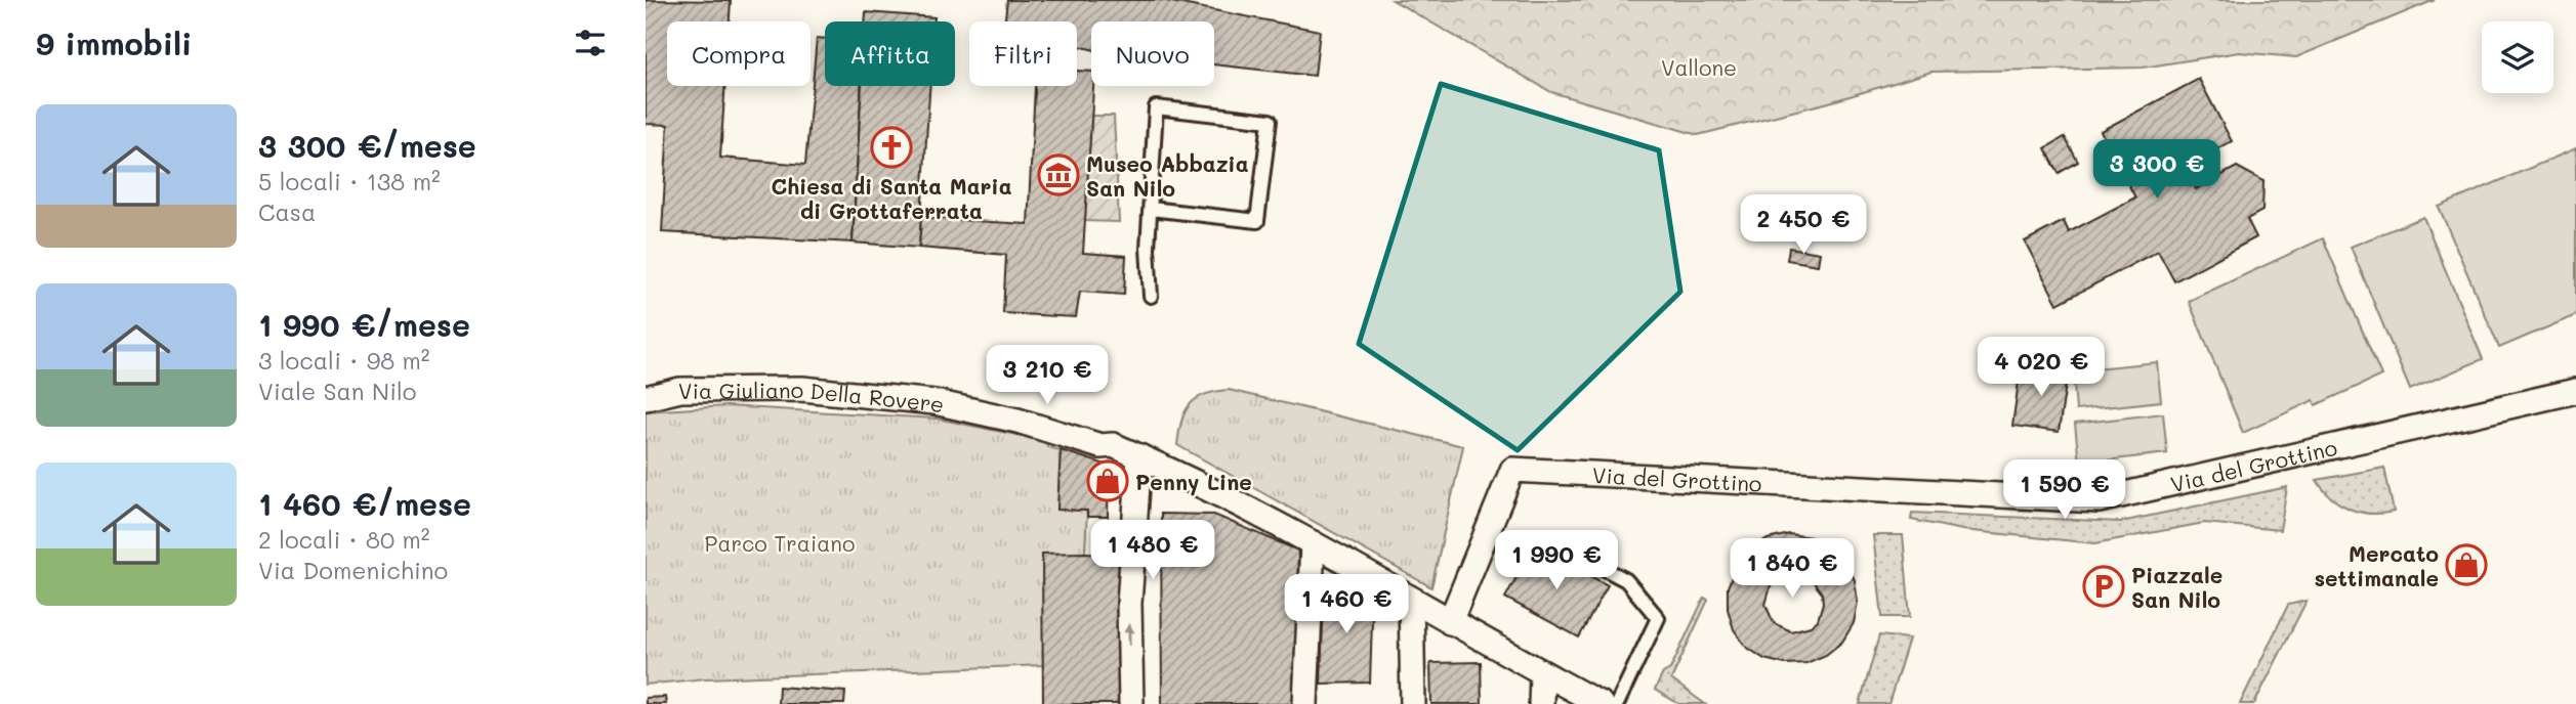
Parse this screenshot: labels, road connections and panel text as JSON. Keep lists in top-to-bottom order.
{
  "streets": {
    "street": ["Via Giuliano Della Rovere", "Via del Grottino"]
  },
  "crossings": [
    ["Via Giuliano Della Rovere", "Via del Grottino"]
  ],
  "parks": ["Vallone", "Parco Traiano"],
  "places": {
    "church": ["Chiesa di Santa Maria di Grottaferrata"],
    "museum": ["Museo Abbazia San Nilo"],
    "shop": ["Penny Line", "Mercato settimanale"],
    "parking": ["Piazzale San Nilo"]
  },
  "page": {
    "heading": "9 immobili",
    "chip": [
      "Compra",
      "Affitta",
      "Filtri",
      "Nuovo"
    ],
    "list": [
      {
        "name": "3 300 €/mese",
        "note": "5 locali · 138 m² · Casa"
      },
      {
        "name": "1 990 €/mese",
        "note": "3 locali · 98 m² · Viale San Nilo"
      },
      {
        "name": "1 460 €/mese",
        "note": "2 locali · 80 m² · Via Domenichino"
      }
    ],
    "price": [
      "3 300 €",
      "2 450 €",
      "4 020 €",
      "3 210 €",
      "1 590 €",
      "1 480 €",
      "1 990 €",
      "1 840 €",
      "1 460 €"
    ]
  }
}
